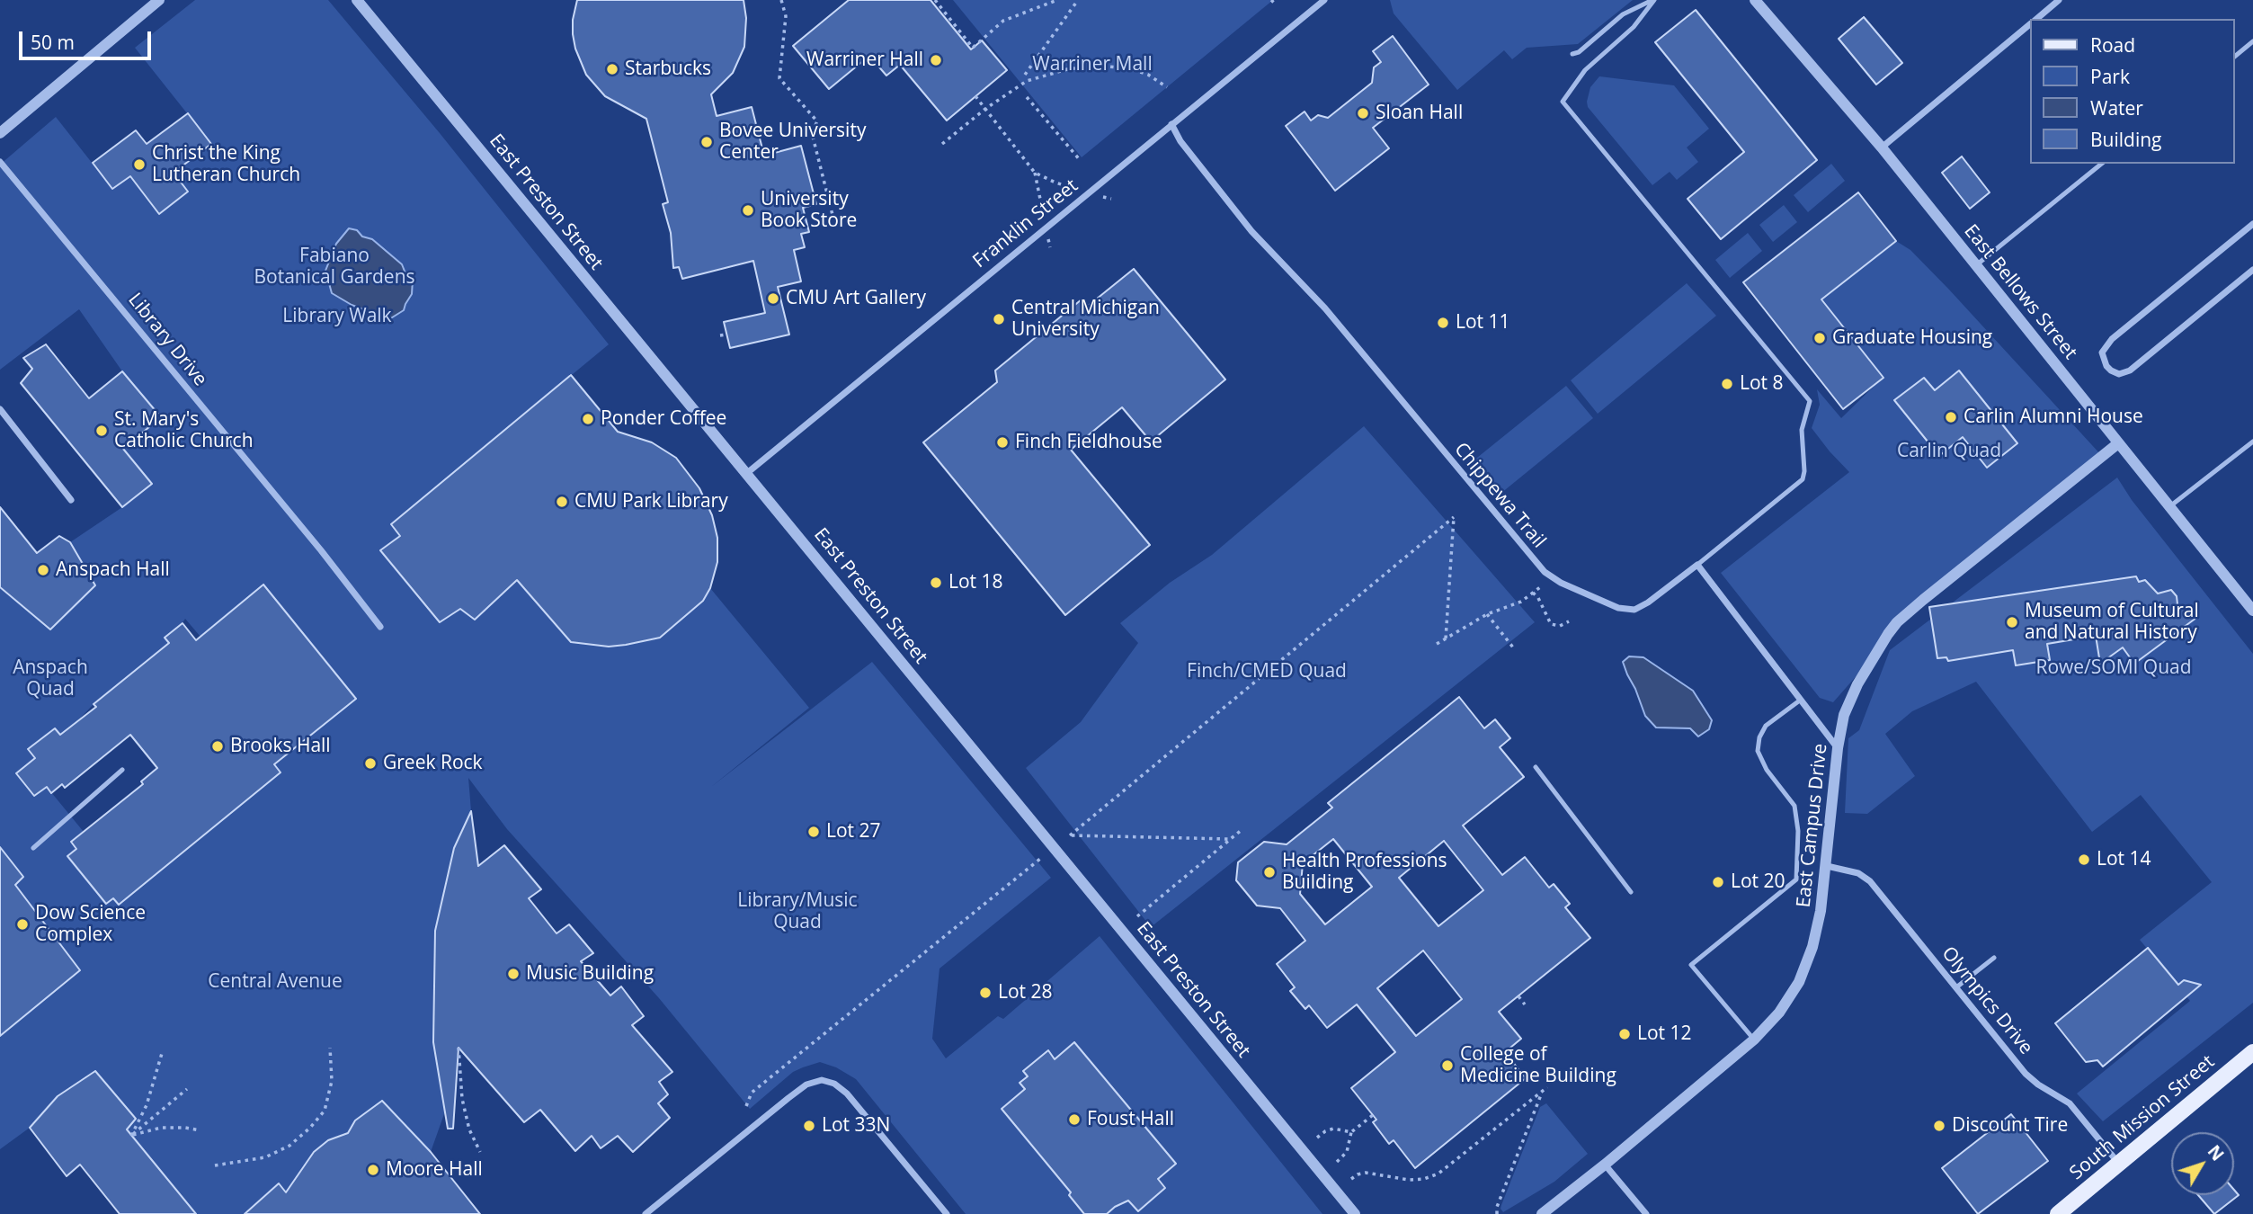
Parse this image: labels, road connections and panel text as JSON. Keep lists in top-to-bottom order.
{
  "streets": {
    "main road": ["South Mission Street"],
    "street": [
      "East Preston Street",
      "Franklin Street",
      "East Bellows Street",
      "Library Drive",
      "Chippewa Trail",
      "East Campus Drive",
      "Olympics Drive"
    ]
  },
  "crossings": [
    ["East Preston Street", "Franklin Street"],
    ["Franklin Street", "Chippewa Trail"],
    ["East Bellows Street", "East Campus Drive"],
    ["East Campus Drive", "Olympics Drive"],
    ["Olympics Drive", "South Mission Street"]
  ],
  "parks": [
    "Warriner Mall",
    "Fabiano Botanical Gardens",
    "Library Walk",
    "Carlin Quad",
    "Anspach Quad",
    "Rowe/SOMI Quad",
    "Finch/CMED Quad",
    "Library/Music Quad",
    "Central Avenue"
  ],
  "places": [
    "Warriner Hall",
    "Starbucks",
    "Sloan Hall",
    "Bovee University Center",
    "Christ the King Lutheran Church",
    "University Book Store",
    "CMU Art Gallery",
    "Central Michigan University",
    "Lot 11",
    "Graduate Housing",
    "Lot 8",
    "Carlin Alumni House",
    "Ponder Coffee",
    "St. Mary's Catholic Church",
    "Finch Fieldhouse",
    "CMU Park Library",
    "Anspach Hall",
    "Lot 18",
    "Museum of Cultural and Natural History",
    "Brooks Hall",
    "Greek Rock",
    "Lot 27",
    "Lot 14",
    "Health Professions Building",
    "Lot 20",
    "Dow Science Complex",
    "Music Building",
    "Lot 28",
    "Lot 12",
    "College of Medicine Building",
    "Foust Hall",
    "Lot 33N",
    "Discount Tire",
    "Moore Hall"
  ],
  "legend": [
    "Road",
    "Park",
    "Water",
    "Building"
  ],
  "scale_bar": "50 m",
  "north": "top right"
}
